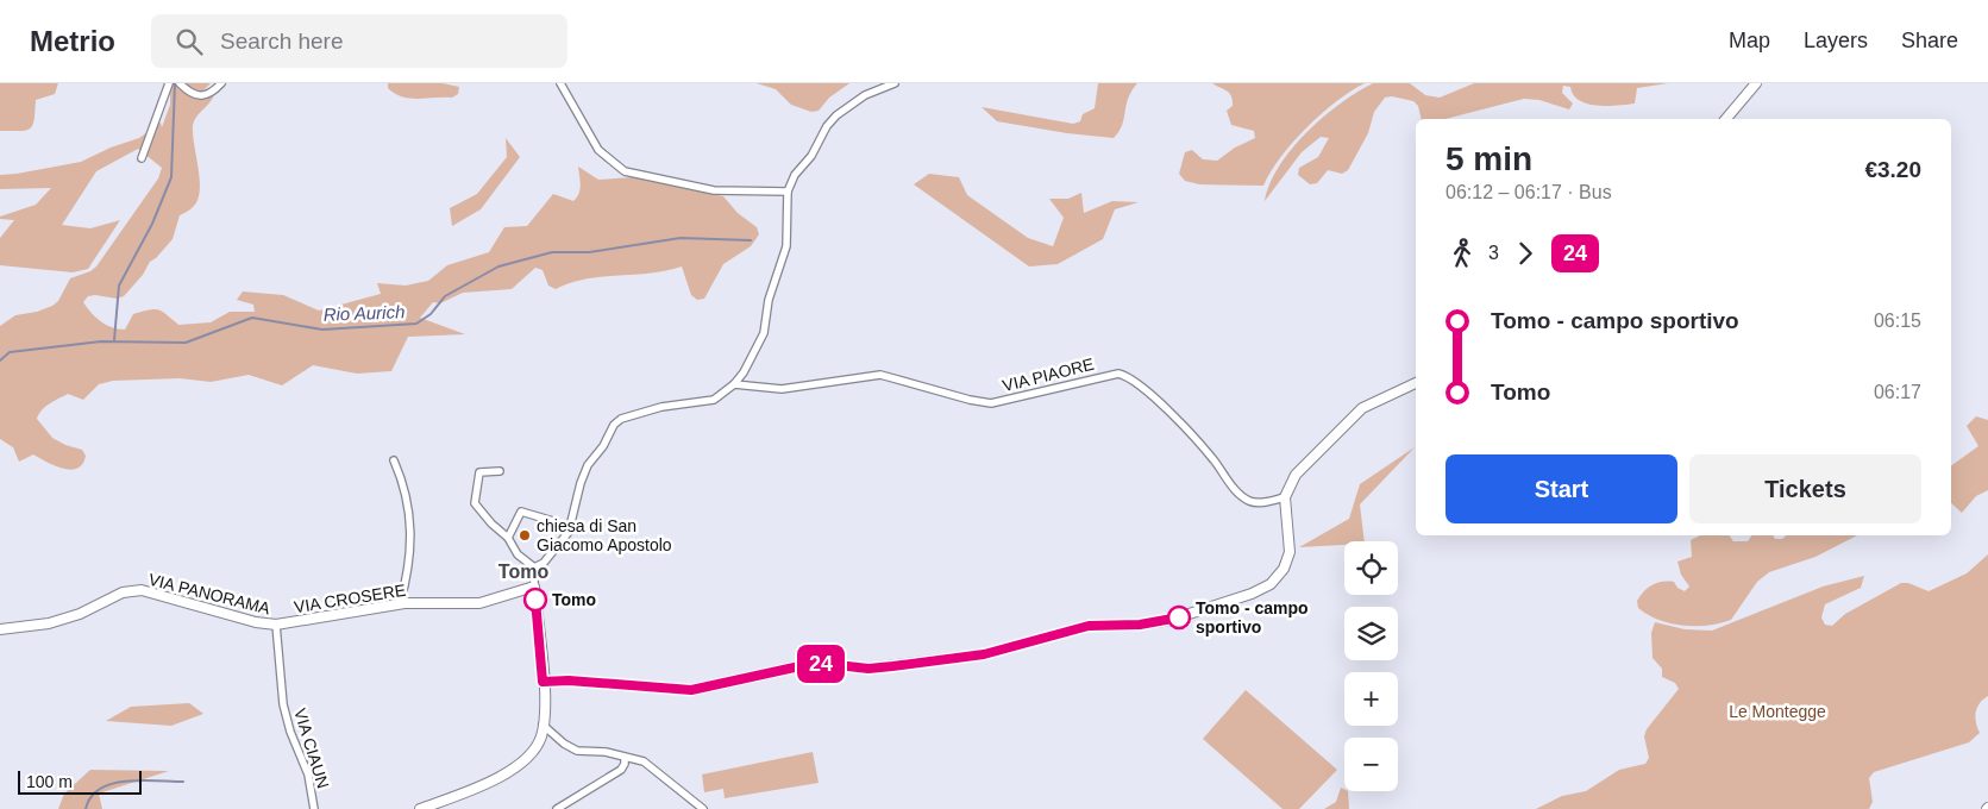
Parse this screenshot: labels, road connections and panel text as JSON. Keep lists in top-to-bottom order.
{
  "streets": {
    "street": [
      "VIA PIAORE",
      "VIA PANORAMA",
      "VIA CROSERE",
      "VIA CIAUN"
    ]
  },
  "crossings": [
    ["VIA PANORAMA", "VIA CROSERE"],
    ["VIA PANORAMA", "VIA CIAUN"],
    ["VIA CROSERE", "VIA CIAUN"]
  ],
  "districts": ["Tomo"],
  "water": ["Rio Aurich"],
  "parks": ["Le Montegge"],
  "places": ["chiesa di San Giacomo Apostolo", "Tomo", "Tomo - campo sportivo"],
  "lines": ["bus line 24"],
  "scale_bar": "100 m",
  "page": {
    "header": "Metrio",
    "search": "Search here",
    "nav": ["Map", "Layers", "Share"],
    "on_map": "24",
    "heading": ["5 min", "06:12 – 06:17 · Bus", "€3.20"],
    "legs": ["3", "24"],
    "list": [
      {
        "name": "Tomo - campo sportivo",
        "value": "06:15"
      },
      {
        "name": "Tomo",
        "value": "06:17"
      }
    ],
    "buttons": ["Start", "Tickets"],
    "map_buttons": ["+", "−"],
    "scale": "100 m"
  }
}
